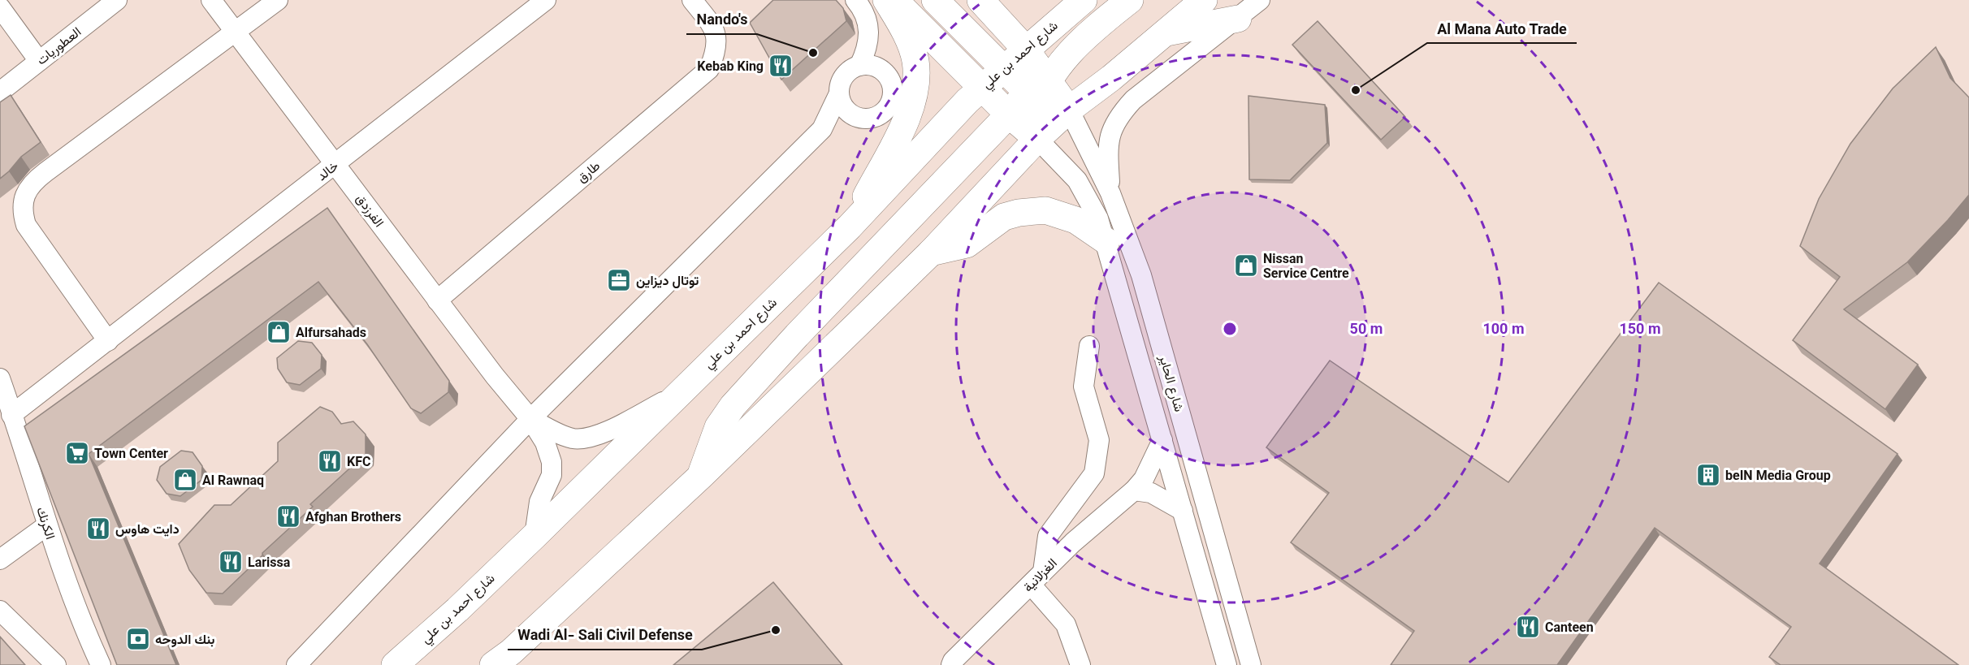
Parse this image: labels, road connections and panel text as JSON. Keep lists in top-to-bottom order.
{
  "streets": {
    "main road": ["شارع احمد بن علي"],
    "street": [
      "العطوريات",
      "خالد",
      "طارق",
      "الفرزدق",
      "شارع الحاير",
      "الكرنك",
      "الغزلانية"
    ]
  },
  "crossings": [
    ["شارع احمد بن علي", "الفرزدق"],
    ["خالد", "الفرزدق"],
    ["خالد", "الكرنك"],
    ["طارق", "الفرزدق"],
    ["شارع الحاير", "الغزلانية"]
  ],
  "places": {
    "other": ["Nando's", "Al Mana Auto Trade", "Wadi Al- Sali Civil Defense"],
    "restaurant": [
      "Kebab King",
      "KFC",
      "Afghan Brothers",
      "دايت هاوس",
      "Larissa",
      "Canteen"
    ],
    "shop": ["Nissan Service Centre", "Alfursahads", "Al Rawnaq"],
    "office": ["توتال ديزاين"],
    "supermarket": ["Town Center"],
    "building": ["beIN Media Group"],
    "bank": ["بنك الدوحه"]
  },
  "rings": ["50 m", "100 m", "150 m"]
}
